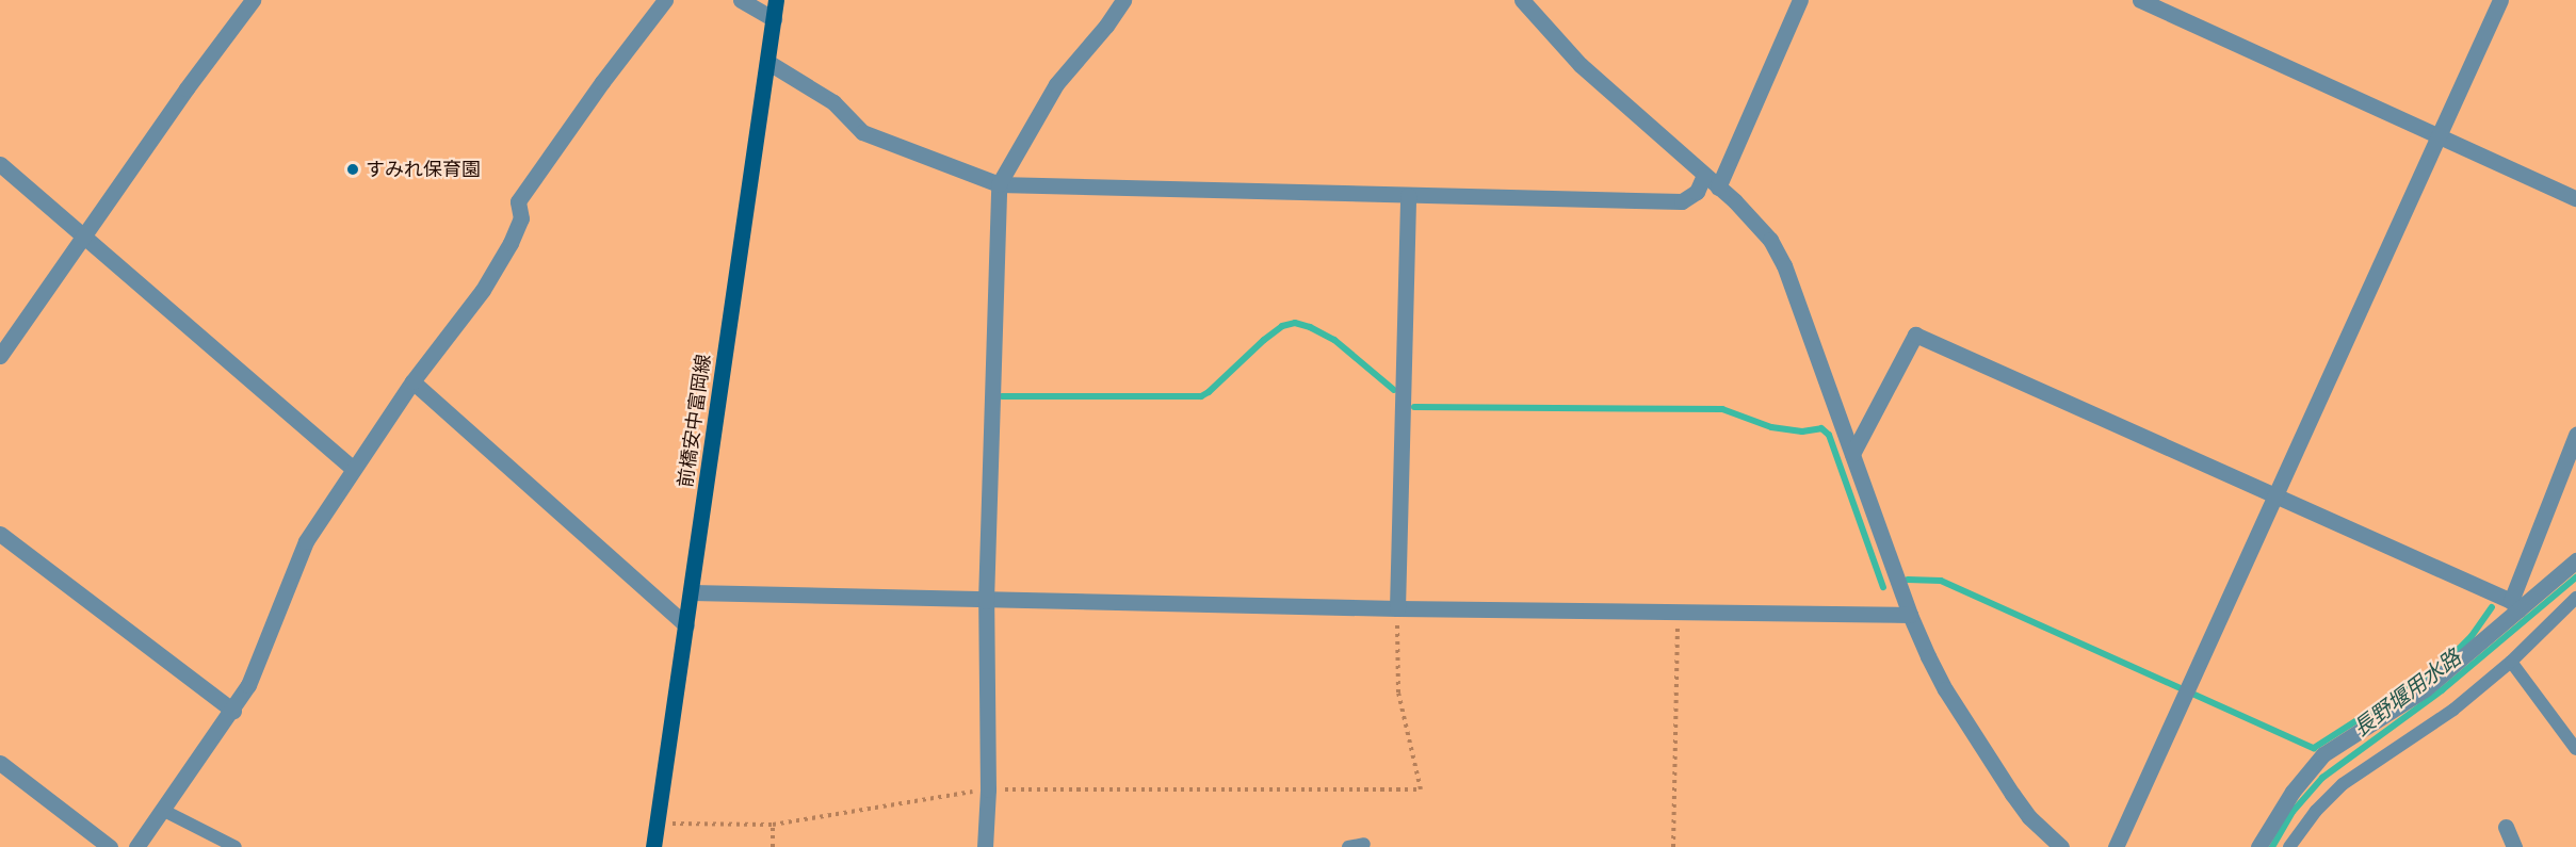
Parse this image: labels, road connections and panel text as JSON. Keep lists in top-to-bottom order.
{
  "streets": {
    "main road": ["前橋安中富岡線"]
  },
  "water": ["長野堰用水路"],
  "places": ["すみれ保育園"]
}
